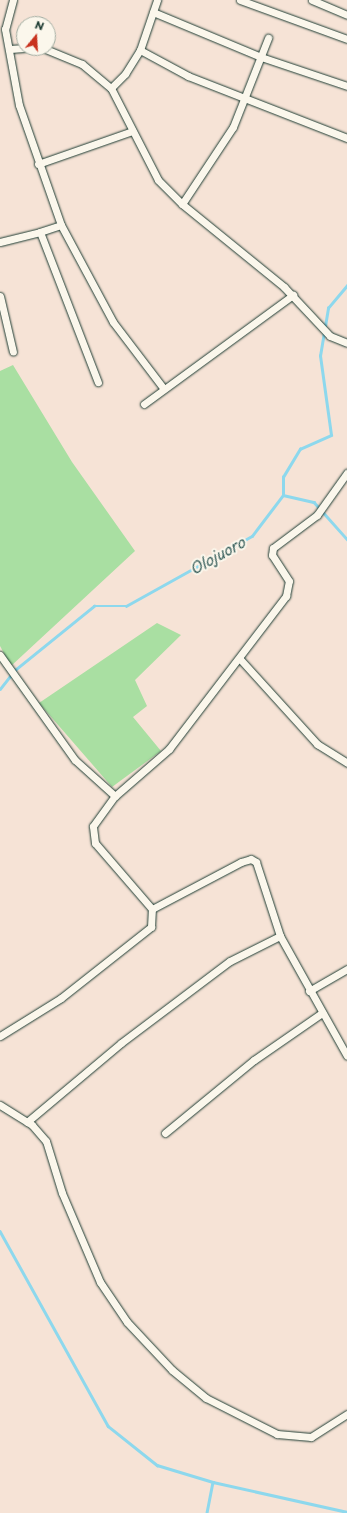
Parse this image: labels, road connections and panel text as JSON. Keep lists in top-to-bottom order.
{
  "water": ["Olojuoro"],
  "north": "top"
}
